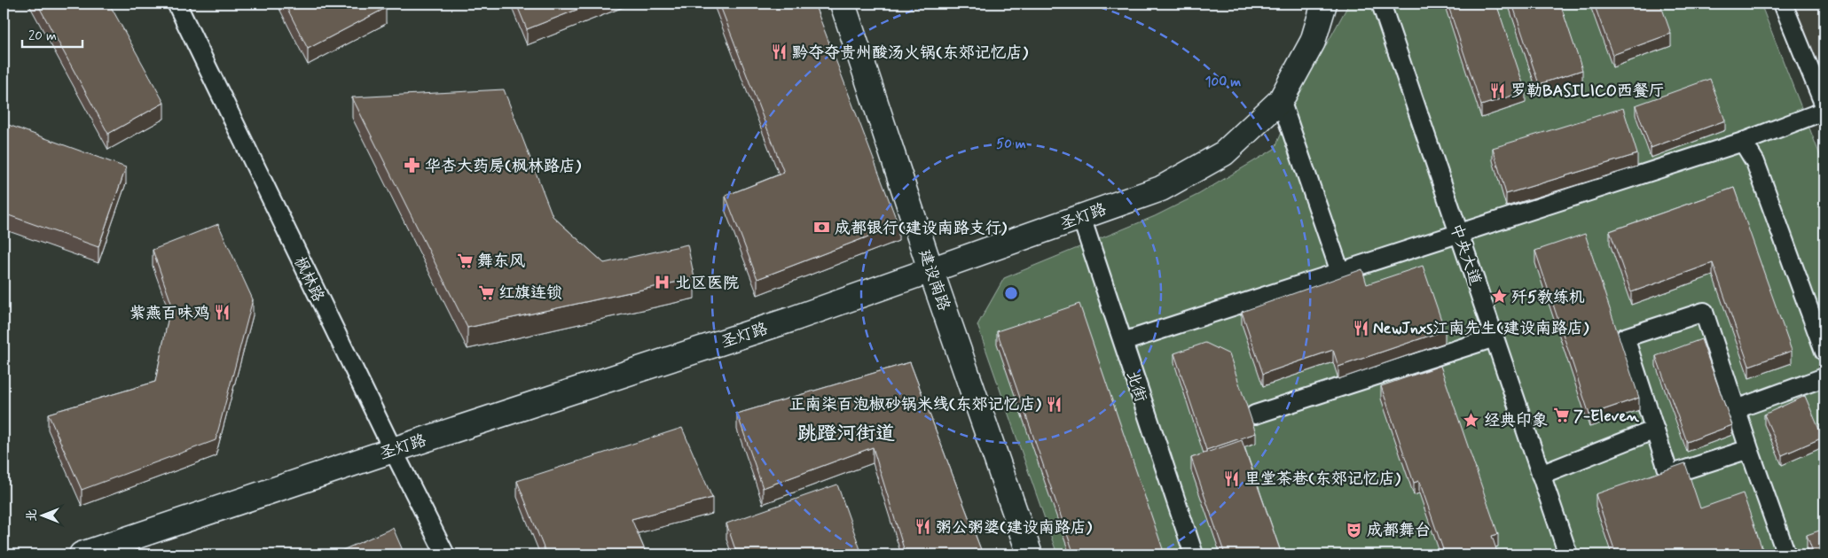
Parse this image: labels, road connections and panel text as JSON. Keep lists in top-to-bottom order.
{
  "streets": {
    "street": [
      "圣灯路",
      "中央大道",
      "枫林路",
      "建设南路",
      "北街"
    ]
  },
  "crossings": [
    ["圣灯路", "枫林路"],
    ["圣灯路", "建设南路"],
    ["圣灯路", "北街"]
  ],
  "districts": ["跳蹬河街道"],
  "places": {
    "restaurant": [
      "黔夺夺贵州酸汤火锅(东郊记忆店)",
      "罗勒BASILICO西餐厅",
      "紫燕百味鸡",
      "NewJnxs江南先生(建设南路店)",
      "正南柒百泡椒砂锅米线(东郊记忆店)",
      "里堂茶巷(东郊记忆店)",
      "粥公粥婆(建设南路店)"
    ],
    "pharmacy": ["华杏大药房(枫林路店)"],
    "bank": ["成都银行(建设南路支行)"],
    "supermarket": ["舞东风", "红旗连锁", "7-Eleven"],
    "hospital": ["北区医院"],
    "place": ["歼5教练机", "经典印象"],
    "theatre": ["成都舞台"]
  },
  "scale_bar": "20 m",
  "north": "left",
  "rings": ["100 m", "50 m"]
}
